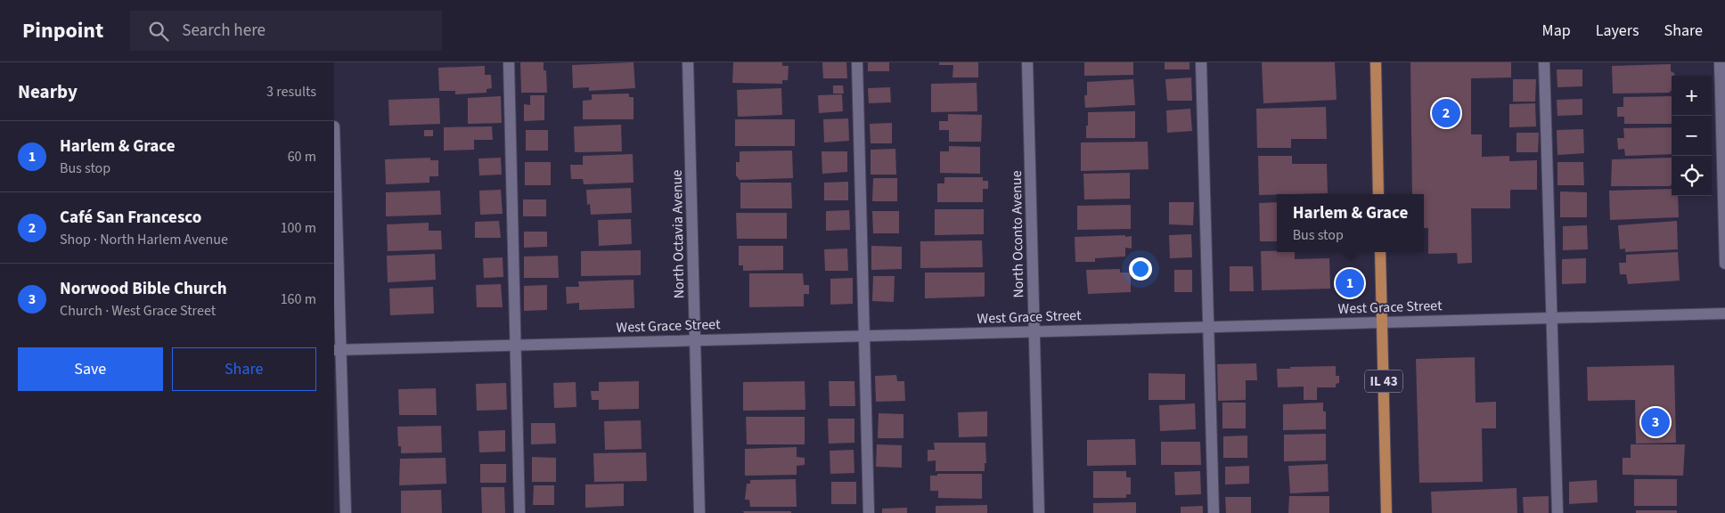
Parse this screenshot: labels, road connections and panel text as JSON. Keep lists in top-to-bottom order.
{
  "streets": {
    "main road": ["IL 43"],
    "street": ["North Octavia Avenue", "North Oconto Avenue", "West Grace Street"]
  },
  "crossings": [
    ["North Octavia Avenue", "West Grace Street"],
    ["North Oconto Avenue", "West Grace Street"],
    ["West Grace Street", "IL 43"]
  ],
  "page": {
    "header": "Pinpoint",
    "search": "Search here",
    "nav": ["Map", "Layers", "Share"],
    "heading": ["Nearby", "3 results"],
    "map_buttons": ["+", "−"],
    "pins": ["2", "1", "3"],
    "list": [
      {
        "mark": "1",
        "name": "Harlem & Grace",
        "note": "Bus stop",
        "value": "60 m"
      },
      {
        "mark": "2",
        "name": "Café San Francesco",
        "note": "Shop · North Harlem Avenue",
        "value": "100 m"
      },
      {
        "mark": "3",
        "name": "Norwood Bible Church",
        "note": "Church · West Grace Street",
        "value": "160 m"
      }
    ],
    "popup": ["Harlem & Grace", "Bus stop"],
    "buttons": ["Save", "Share"]
  }
}
